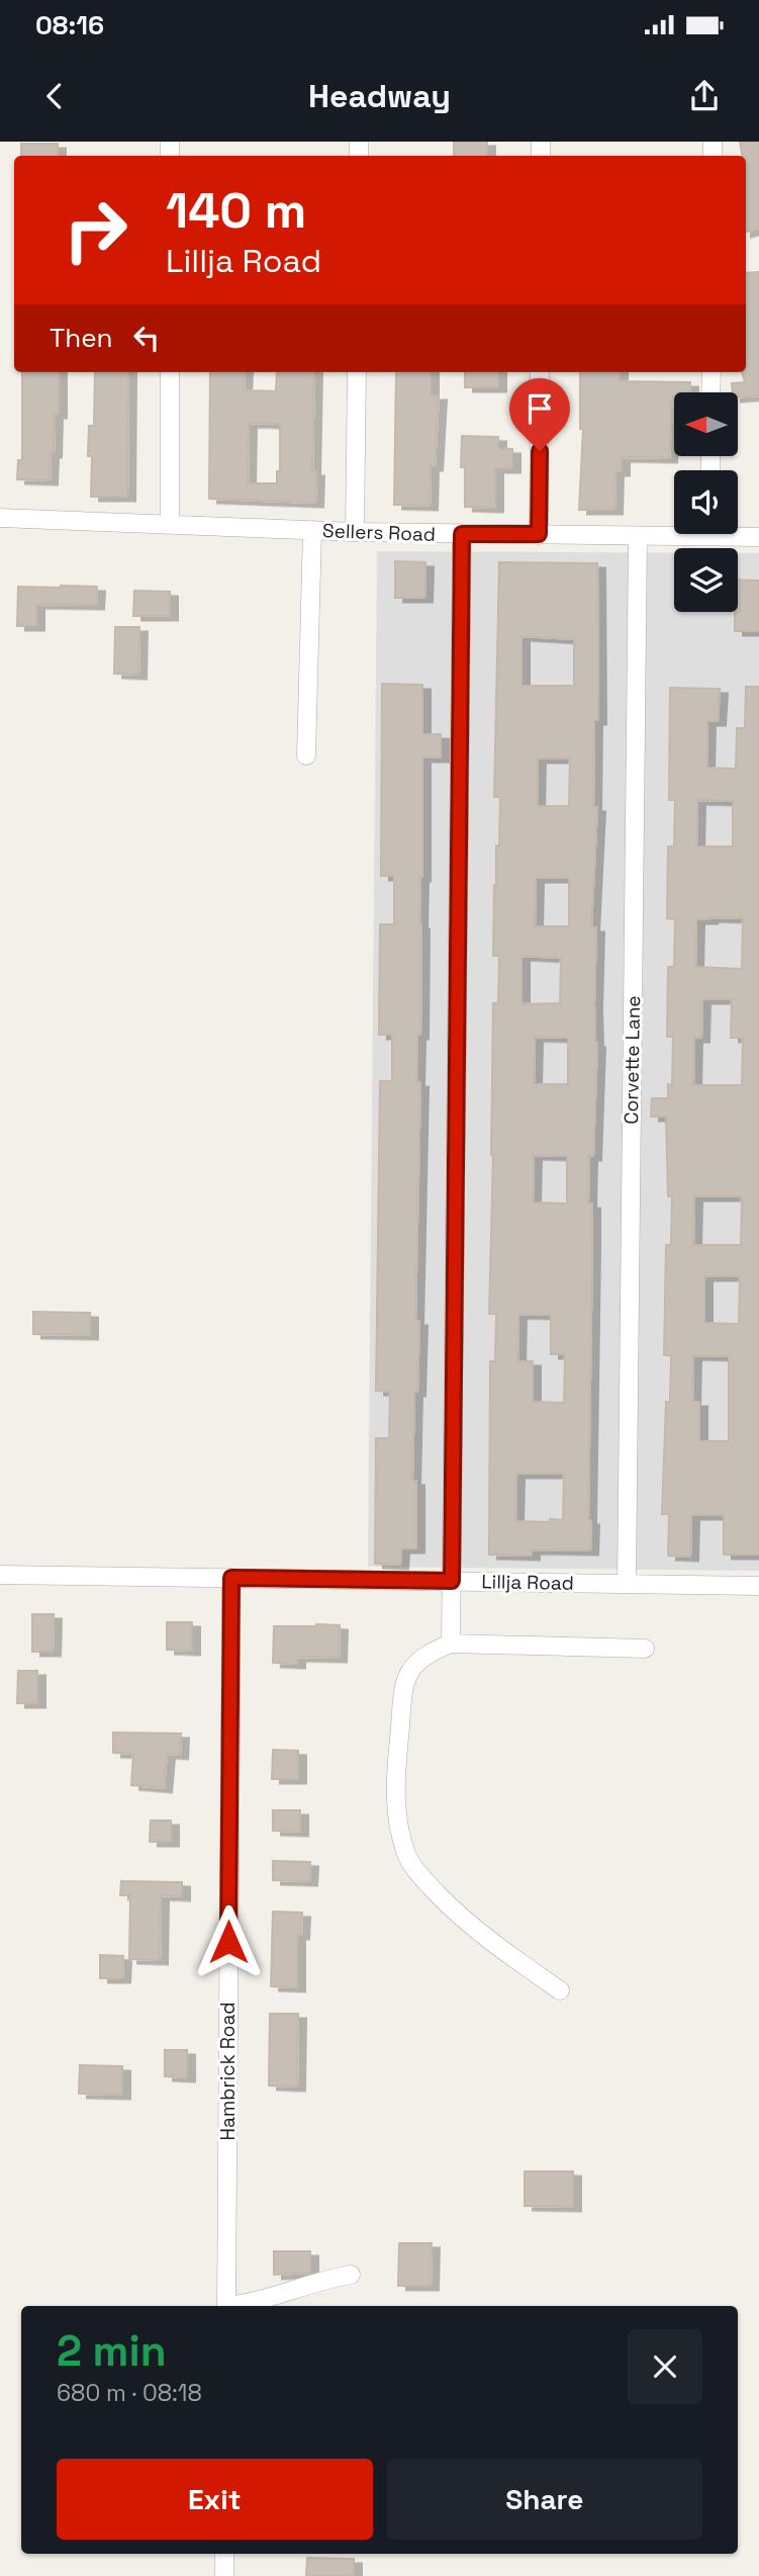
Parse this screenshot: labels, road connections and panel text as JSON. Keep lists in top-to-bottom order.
{
  "streets": {
    "street": [
      "Sellers Road",
      "Corvette Lane",
      "Lillja Road",
      "Hambrick Road"
    ]
  },
  "crossings": [
    ["Sellers Road", "Corvette Lane"],
    ["Corvette Lane", "Lillja Road"],
    ["Lillja Road", "Hambrick Road"]
  ],
  "north": "left",
  "page": {
    "status": "08:16",
    "header": "Headway",
    "turn": ["140 m", "Lillja Road"],
    "then": "Then",
    "heading": ["2 min", "680 m · 08:18"],
    "buttons": ["Exit", "Share"]
  }
}
